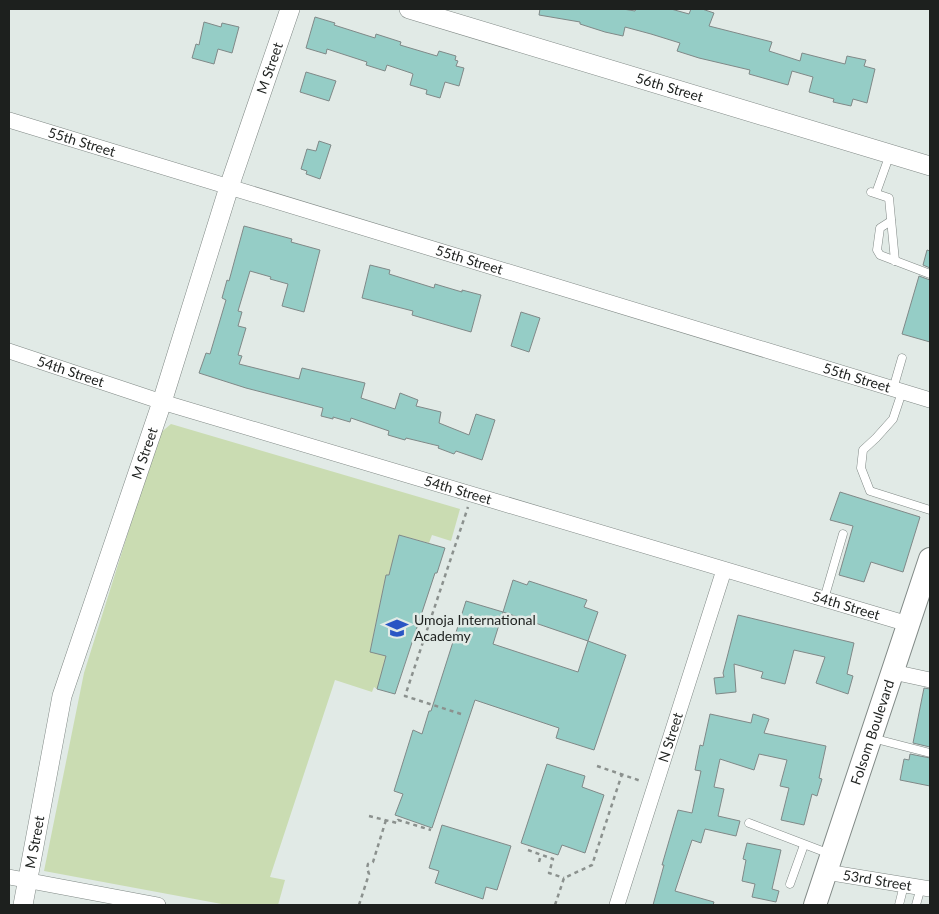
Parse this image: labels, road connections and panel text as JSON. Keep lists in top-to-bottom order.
{
  "streets": {
    "main road": ["Folsom Boulevard"],
    "street": [
      "M Street",
      "56th Street",
      "55th Street",
      "54th Street",
      "N Street",
      "53rd Street"
    ]
  },
  "crossings": [
    ["M Street", "55th Street"],
    ["M Street", "54th Street"],
    ["54th Street", "Folsom Boulevard"],
    ["54th Street", "N Street"],
    ["Folsom Boulevard", "53rd Street"]
  ],
  "places": {
    "school or university": ["Umoja International Academy"]
  }
}
